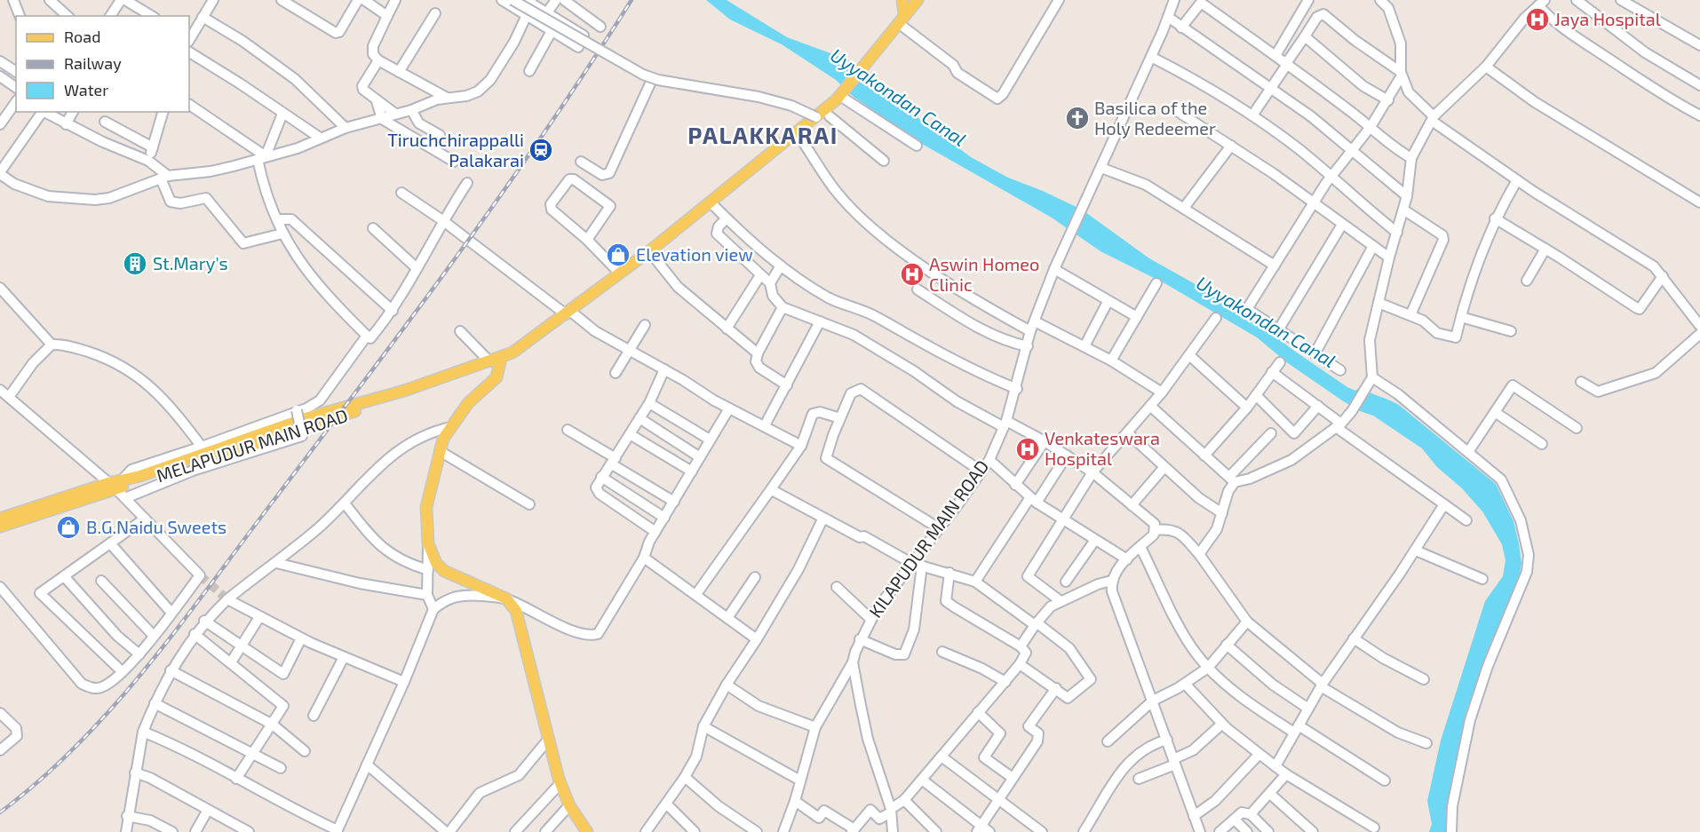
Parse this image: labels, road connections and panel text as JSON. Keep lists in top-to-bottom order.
{
  "streets": {
    "main road": ["MELAPUDUR MAIN ROAD"],
    "street": ["KILAPUDUR MAIN ROAD"]
  },
  "districts": ["PALAKKARAI"],
  "water": ["Uyyakondan Canal"],
  "places": {
    "hospital": ["Jaya Hospital", "Aswin Homeo Clinic", "Venkateswara Hospital"],
    "church": ["Basilica of the Holy Redeemer"],
    "station": ["Tiruchchirappalli Palakarai"],
    "shop": ["Elevation view", "B.G.Naidu Sweets"],
    "building": ["St.Mary's"]
  },
  "legend": ["Road", "Railway", "Water"]
}
